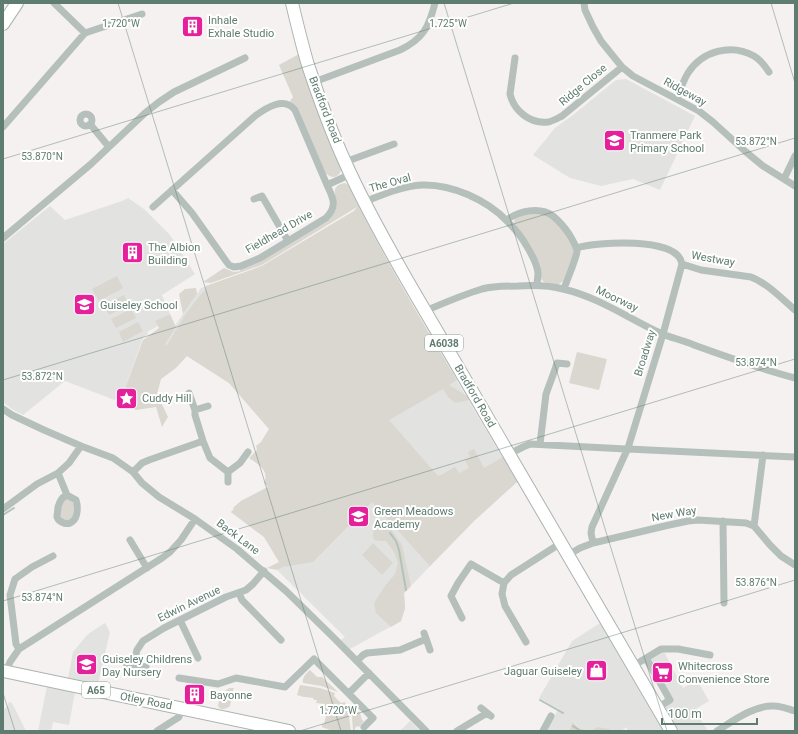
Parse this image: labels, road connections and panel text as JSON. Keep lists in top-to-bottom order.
{
  "streets": {
    "main road": [
      "Bradford Road",
      "A6038",
      "A65",
      "Otley Road"
    ],
    "street": [
      "Ridge Close",
      "Ridgeway",
      "The Oval",
      "Fieldhead Drive",
      "Westway",
      "Moorway",
      "Broadway",
      "New Way",
      "Back Lane",
      "Edwin Avenue"
    ]
  },
  "crossings": [
    ["Ridge Close", "Ridgeway"],
    ["Bradford Road", "The Oval"],
    ["Bradford Road", "Moorway"],
    ["Bradford Road", "New Way"],
    ["The Oval", "Moorway"],
    ["Westway", "Broadway"],
    ["Moorway", "Broadway"],
    ["Broadway", "New Way"],
    ["Back Lane", "Edwin Avenue"]
  ],
  "places": {
    "building": ["Inhale Exhale Studio", "The Albion Building", "Bayonne"],
    "school or university": [
      "Tranmere Park Primary School",
      "Guiseley School",
      "Green Meadows Academy",
      "Guiseley Childrens Day Nursery"
    ],
    "place": ["Cuddy Hill"],
    "shop": ["Jaguar Guiseley"],
    "supermarket": ["Whitecross Convenience Store"]
  },
  "scale_bar": "100 m",
  "coordinates": [
    "1.720°W",
    "1.725°W",
    "53.872°N",
    "53.870°N",
    "53.874°N",
    "53.876°N"
  ]
}
